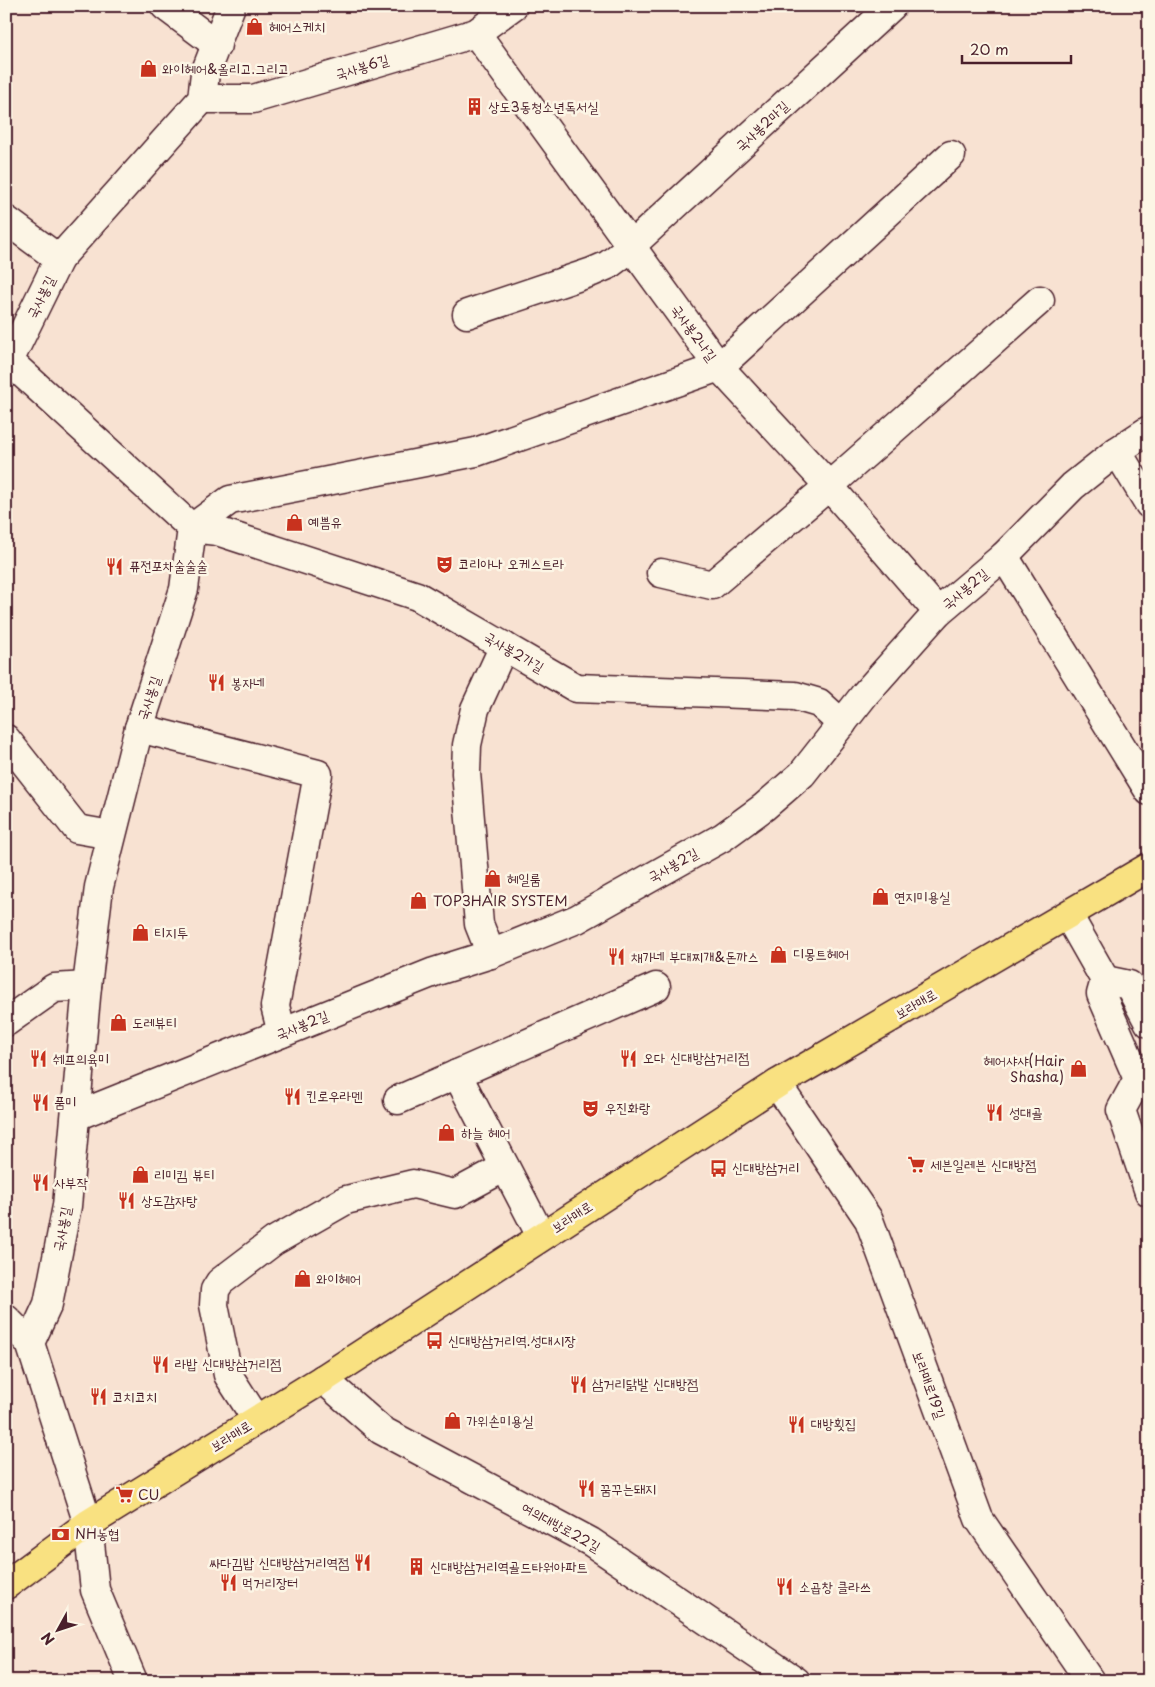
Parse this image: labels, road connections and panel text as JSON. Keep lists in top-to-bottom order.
{
  "streets": {
    "main road": ["보라매로"],
    "street": [
      "국사봉6길",
      "국사봉2마길",
      "국사봉길",
      "국사봉2나길",
      "국사봉2길",
      "국사봉2가길",
      "보라매로19길",
      "여의대방로22길"
    ]
  },
  "crossings": [
    ["국사봉6길", "국사봉길"],
    ["국사봉6길", "국사봉2나길"],
    ["국사봉2마길", "국사봉2나길"],
    ["국사봉길", "국사봉2길"],
    ["국사봉길", "국사봉2가길"],
    ["국사봉2나길", "국사봉2길"],
    ["국사봉2길", "국사봉2가길"],
    ["보라매로", "보라매로19길"],
    ["보라매로", "여의대방로22길"]
  ],
  "places": {
    "shop": [
      "헤어스케치",
      "와이헤어&올리고.그리고",
      "예쁨유",
      "헤일룸",
      "연지미용실",
      "TOP3HAIR SYSTEM",
      "티지투",
      "디몽트헤어",
      "도레뷰티",
      "헤어샤샤(Hair Shasha)",
      "하늘 헤어",
      "리미킴 뷰티",
      "와이헤어",
      "가위손미용실"
    ],
    "building": ["상도3동청소년독서실", "신대방삼거리역골드타워아파트"],
    "theatre": ["코리아나 오케스트라", "우진화랑"],
    "restaurant": [
      "퓨전포차술술술",
      "봉자네",
      "채가네 부대찌개&돈까스",
      "오다 신대방삼거리점",
      "쉐프의육미",
      "킨로우라멘",
      "품미",
      "성대골",
      "사부작",
      "상도감자탕",
      "라밥 신대방삼거리점",
      "삼거리닭발 신대방점",
      "코치코치",
      "대방횟집",
      "꿈꾸는돼지",
      "싸다김밥 신대방삼거리역점",
      "먹거리장터",
      "소곱창 클라쓰"
    ],
    "supermarket": ["세븐일레븐 신대방점", "CU"],
    "bus stop": ["신대방삼거리", "신대방삼거리역.성대시장"],
    "bank": ["NH농협"]
  },
  "scale_bar": "20 m",
  "north": "bottom left"
}
